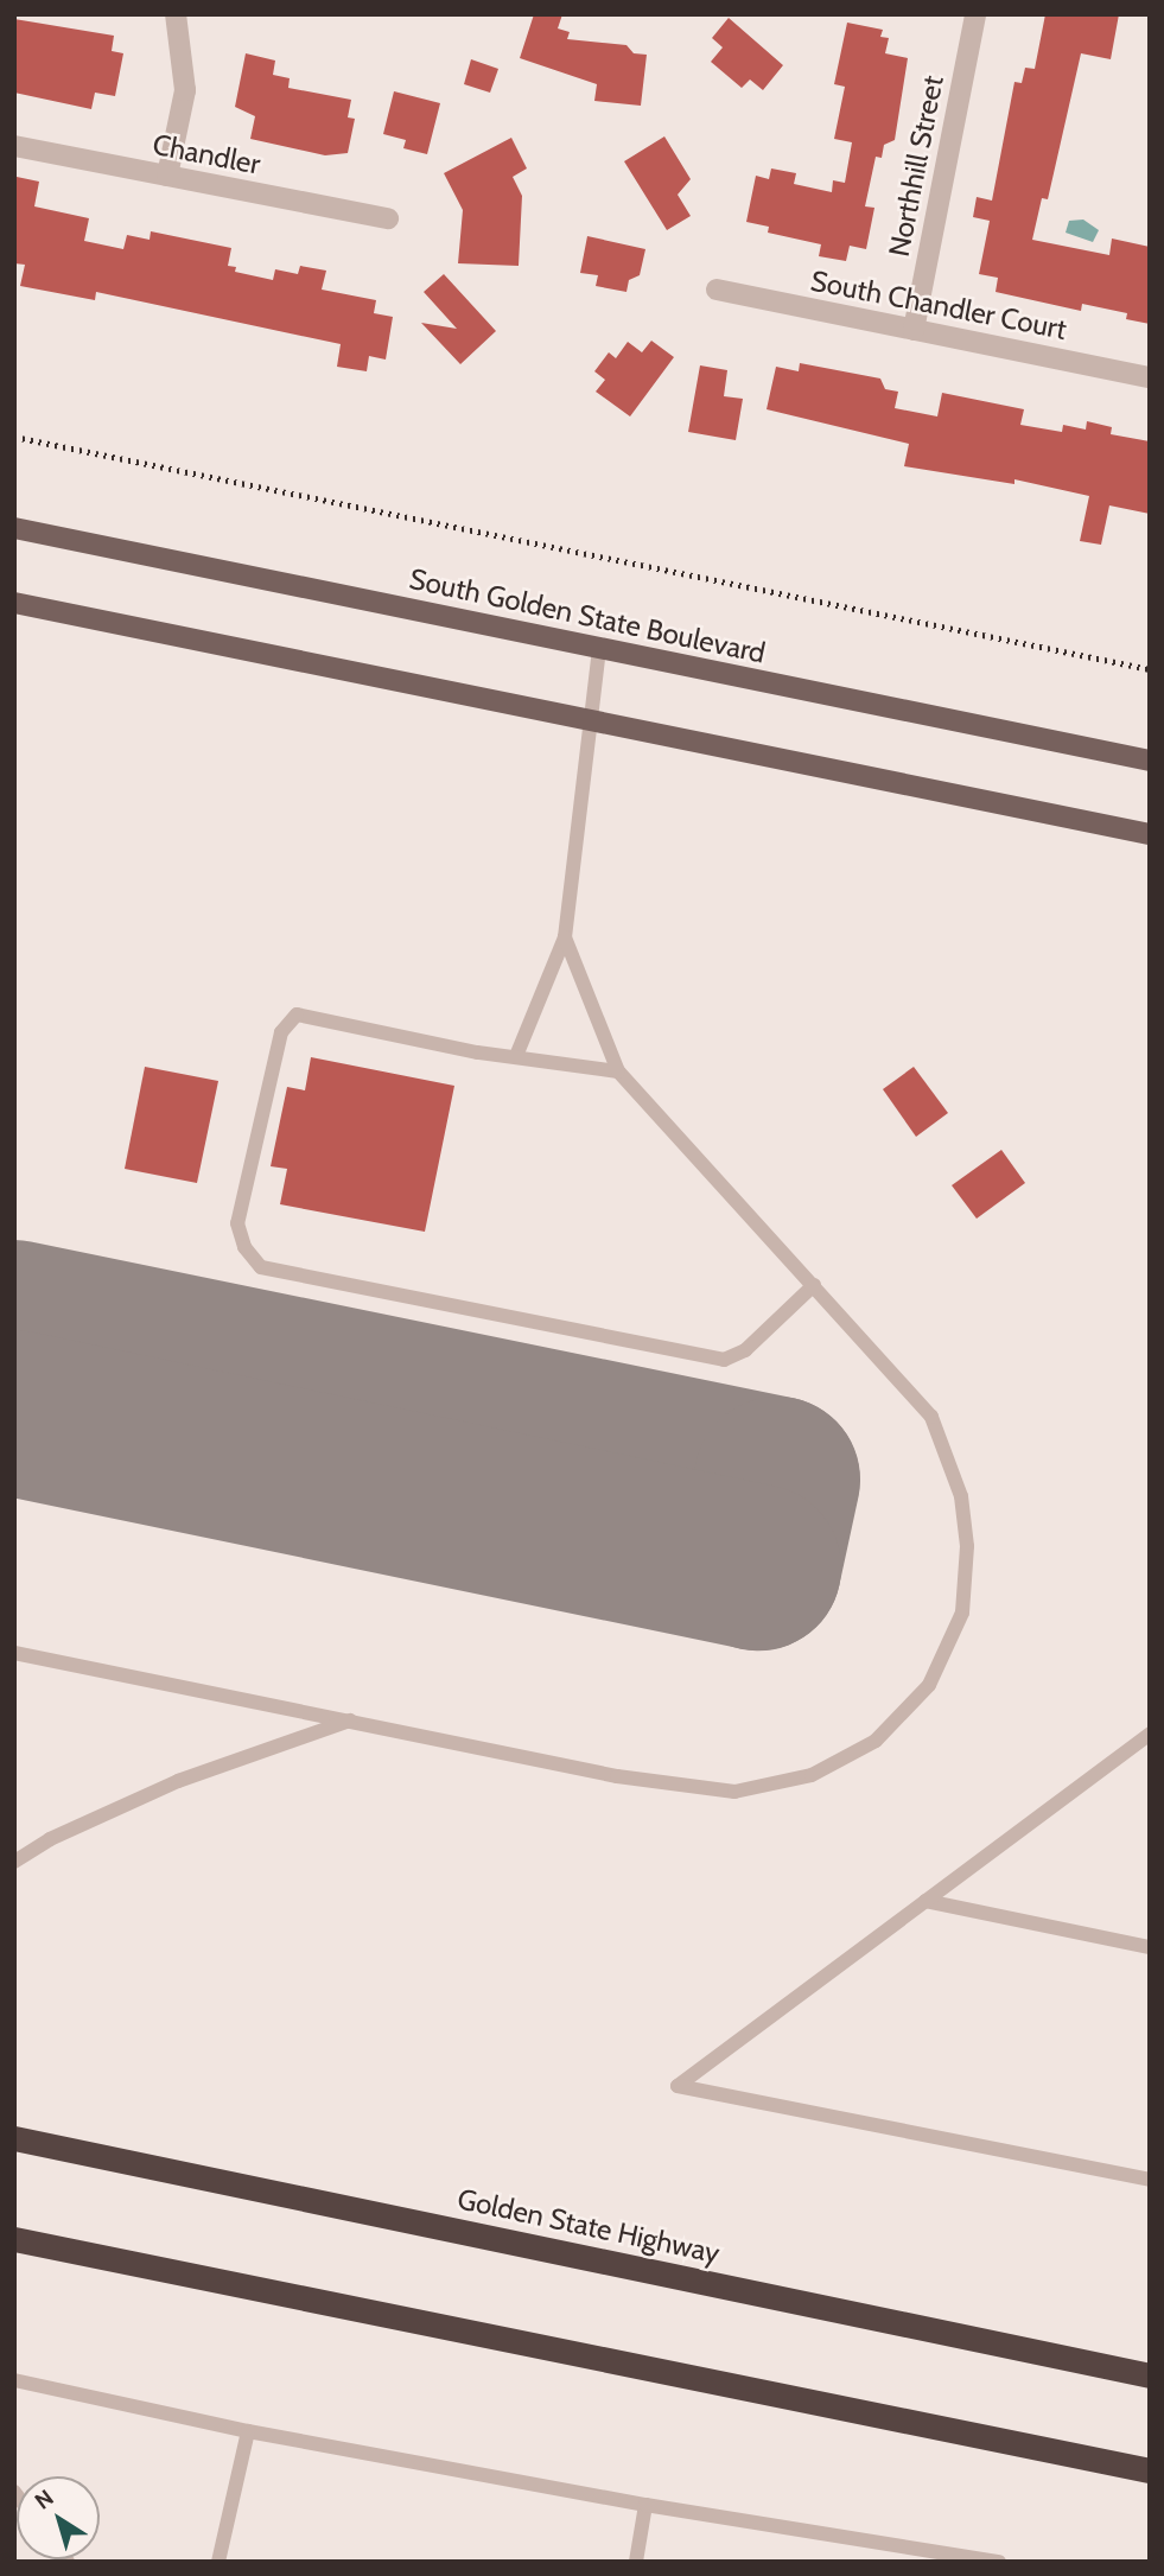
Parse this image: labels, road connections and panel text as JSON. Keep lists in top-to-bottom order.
{
  "streets": {
    "highway": ["Golden State Highway"],
    "main road": ["South Golden State Boulevard"],
    "street": ["Chandler", "Northhill Street", "South Chandler Court"]
  },
  "crossings": [
    ["Northhill Street", "South Chandler Court"]
  ],
  "north": "top left"
}
